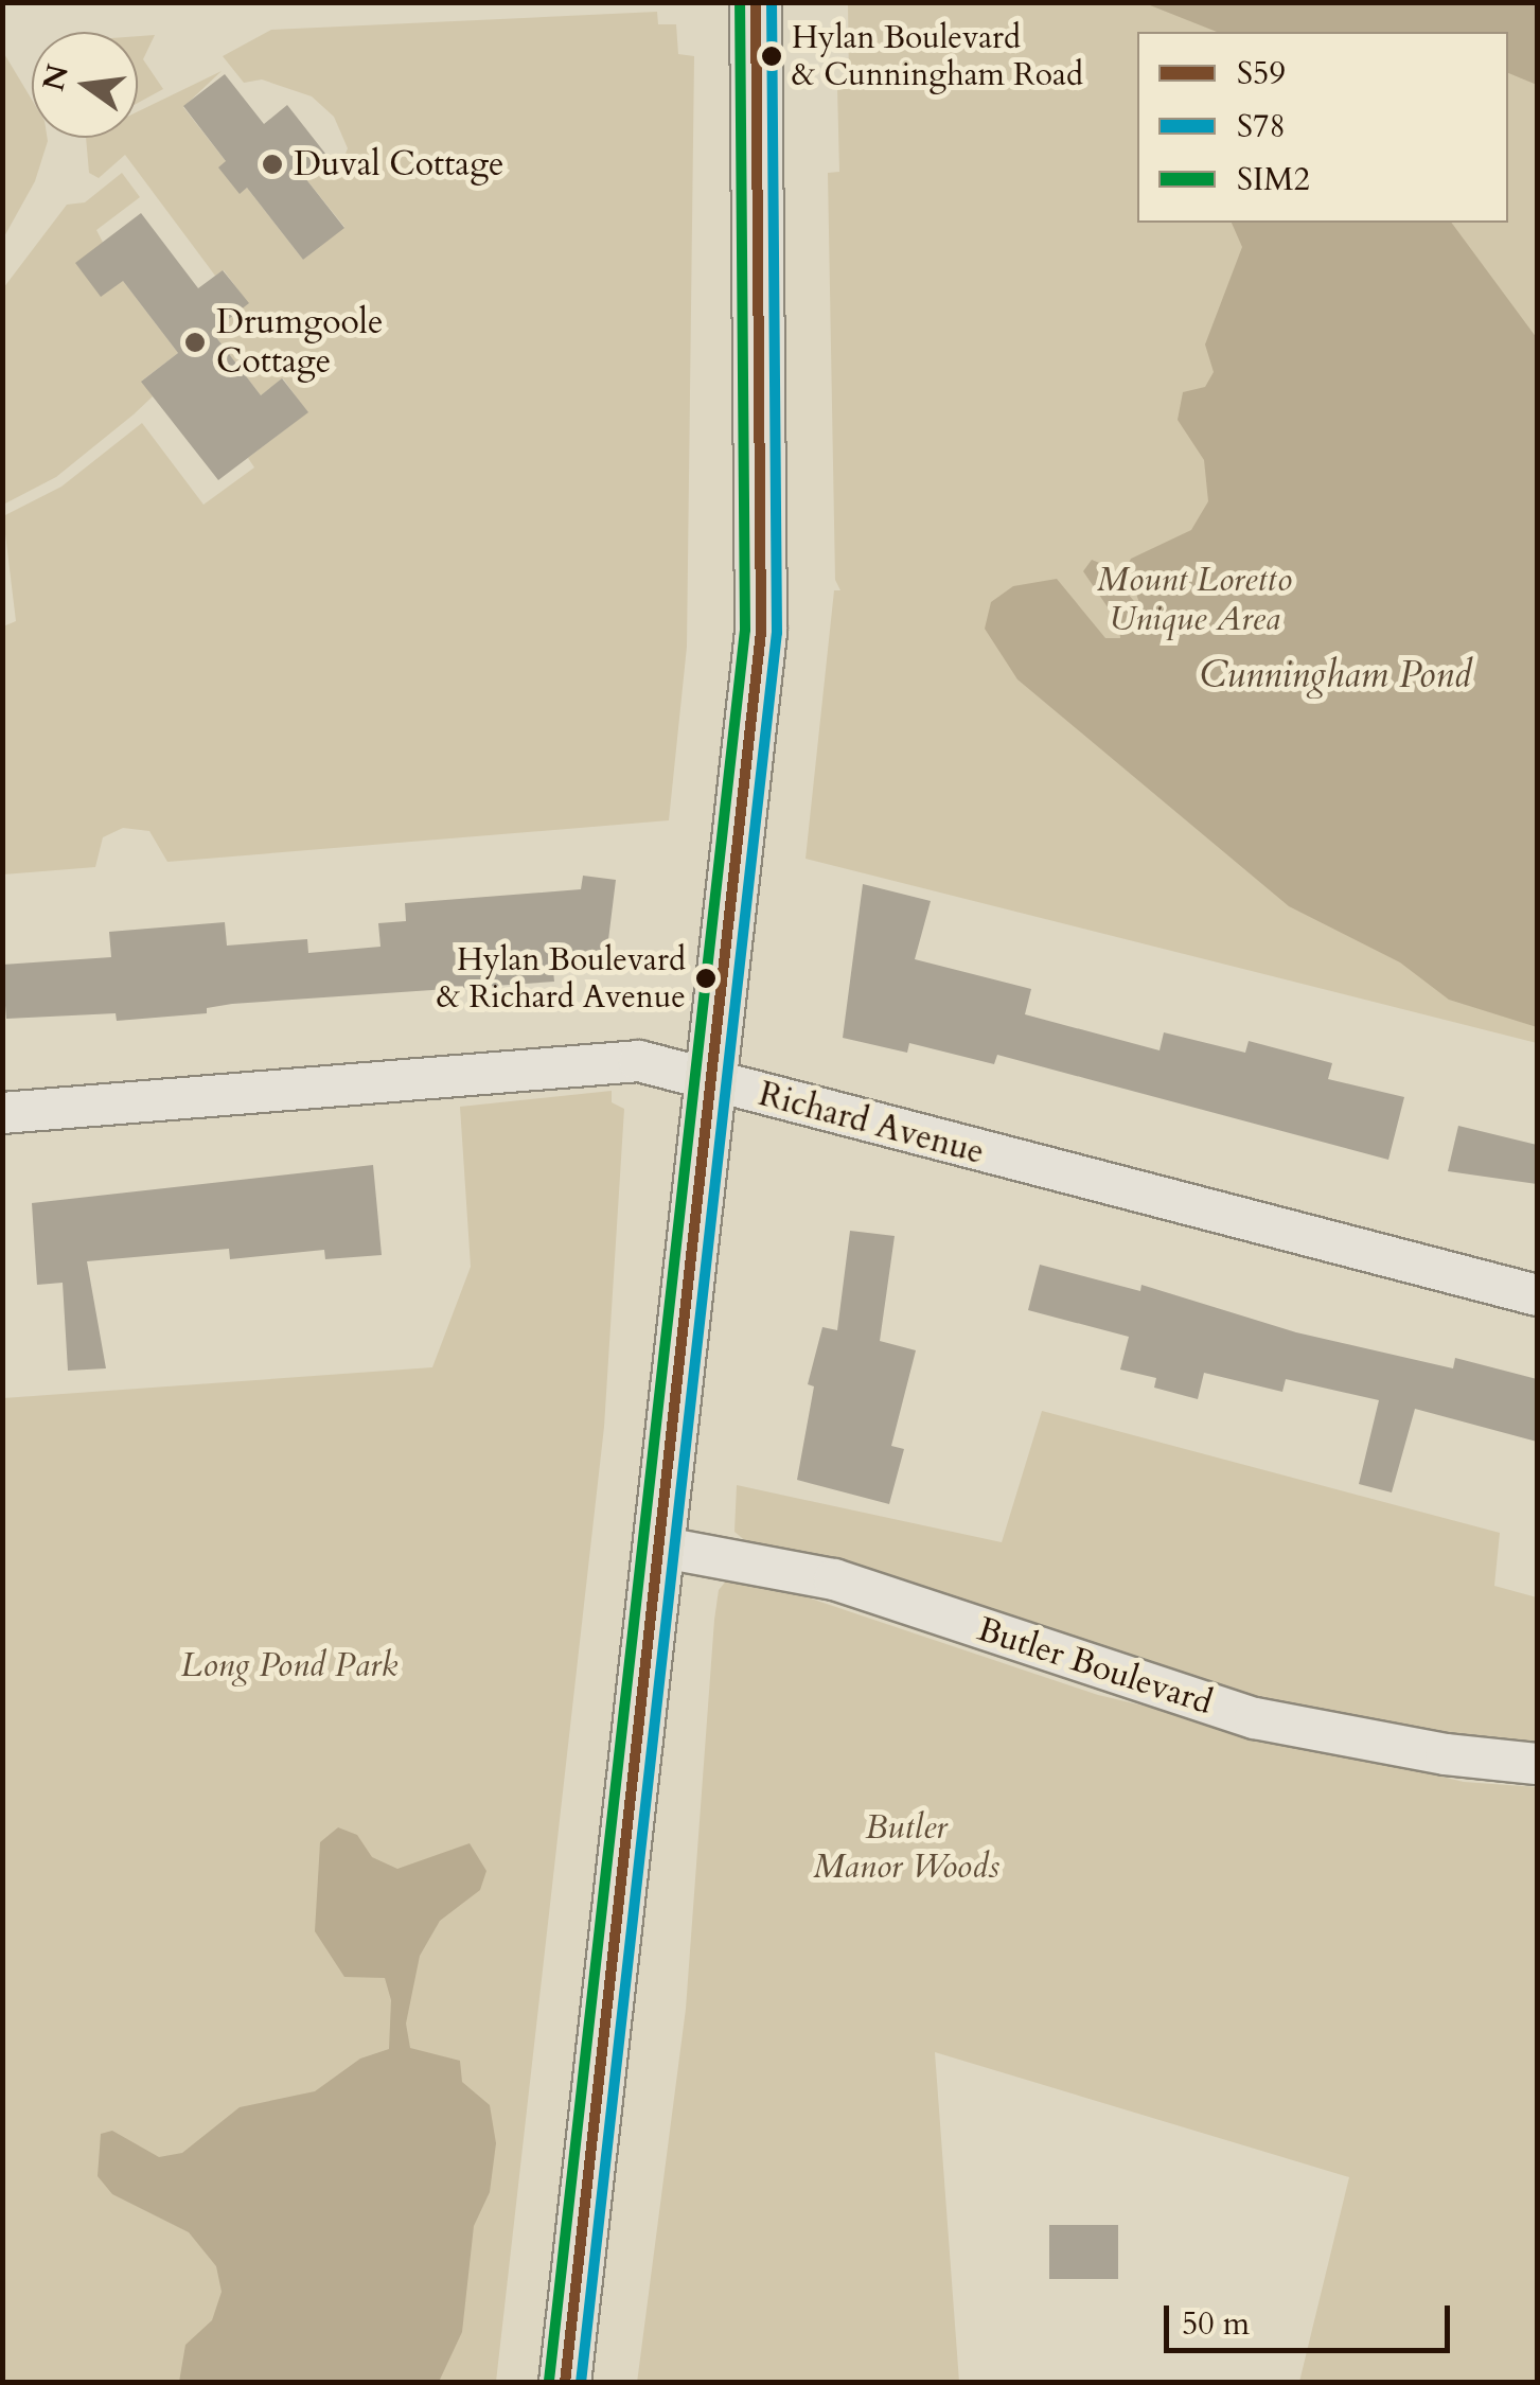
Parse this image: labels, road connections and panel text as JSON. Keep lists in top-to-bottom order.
{
  "streets": {
    "street": ["Richard Avenue", "Butler Boulevard"]
  },
  "water": ["Cunningham Pond"],
  "parks": ["Mount Loretto Unique Area", "Long Pond Park", "Butler Manor Woods"],
  "places": [
    "Hylan Boulevard & Cunningham Road",
    "Duval Cottage",
    "Drumgoole Cottage",
    "Hylan Boulevard & Richard Avenue"
  ],
  "lines": ["transit line S59", "transit line S78", "transit line SIM2"],
  "legend": ["S59", "S78", "SIM2"],
  "scale_bar": "50 m",
  "north": "left"
}
